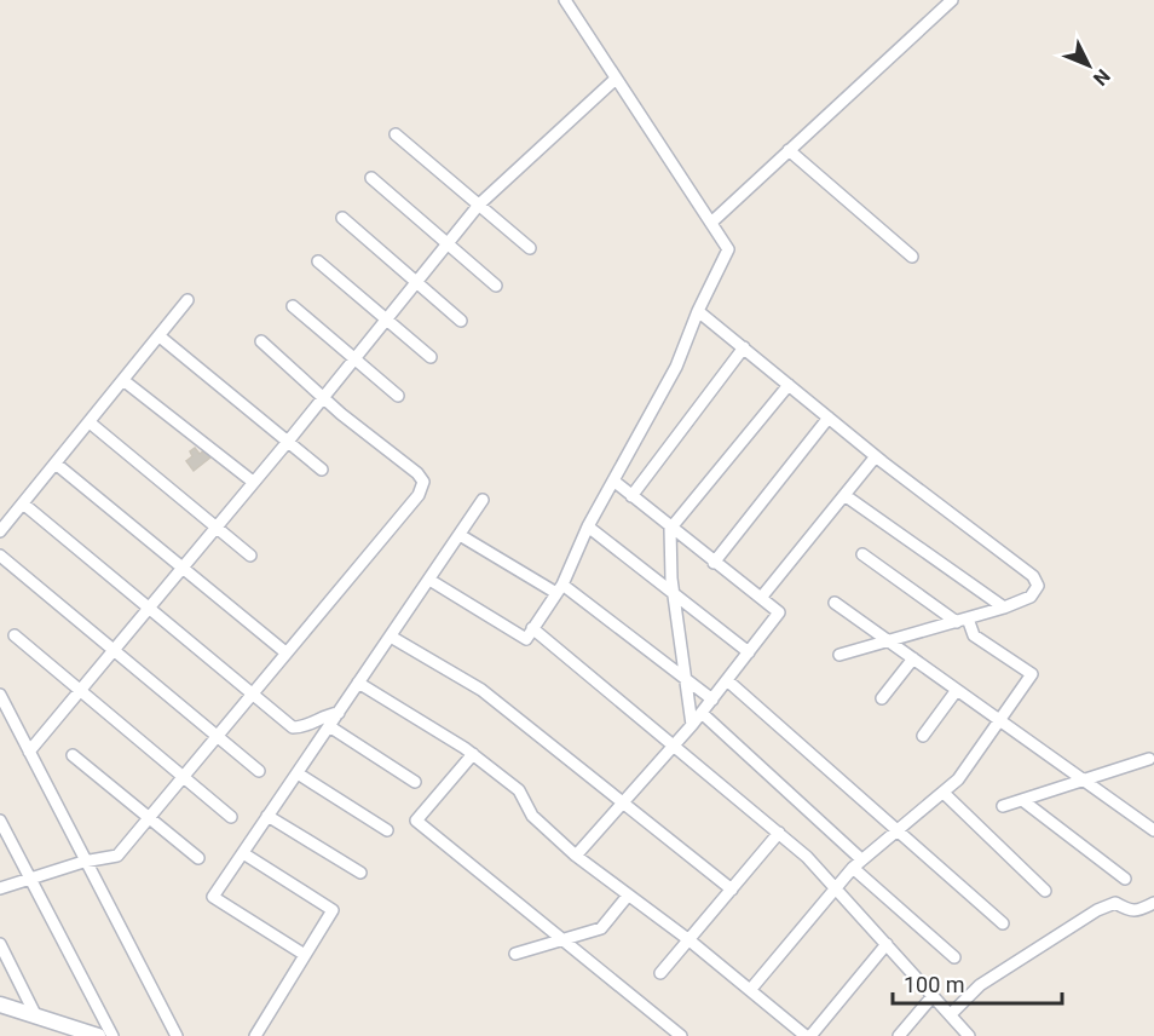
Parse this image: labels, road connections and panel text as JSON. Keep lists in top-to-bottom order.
{
  "scale_bar": "100 m",
  "north": "bottom right"
}
